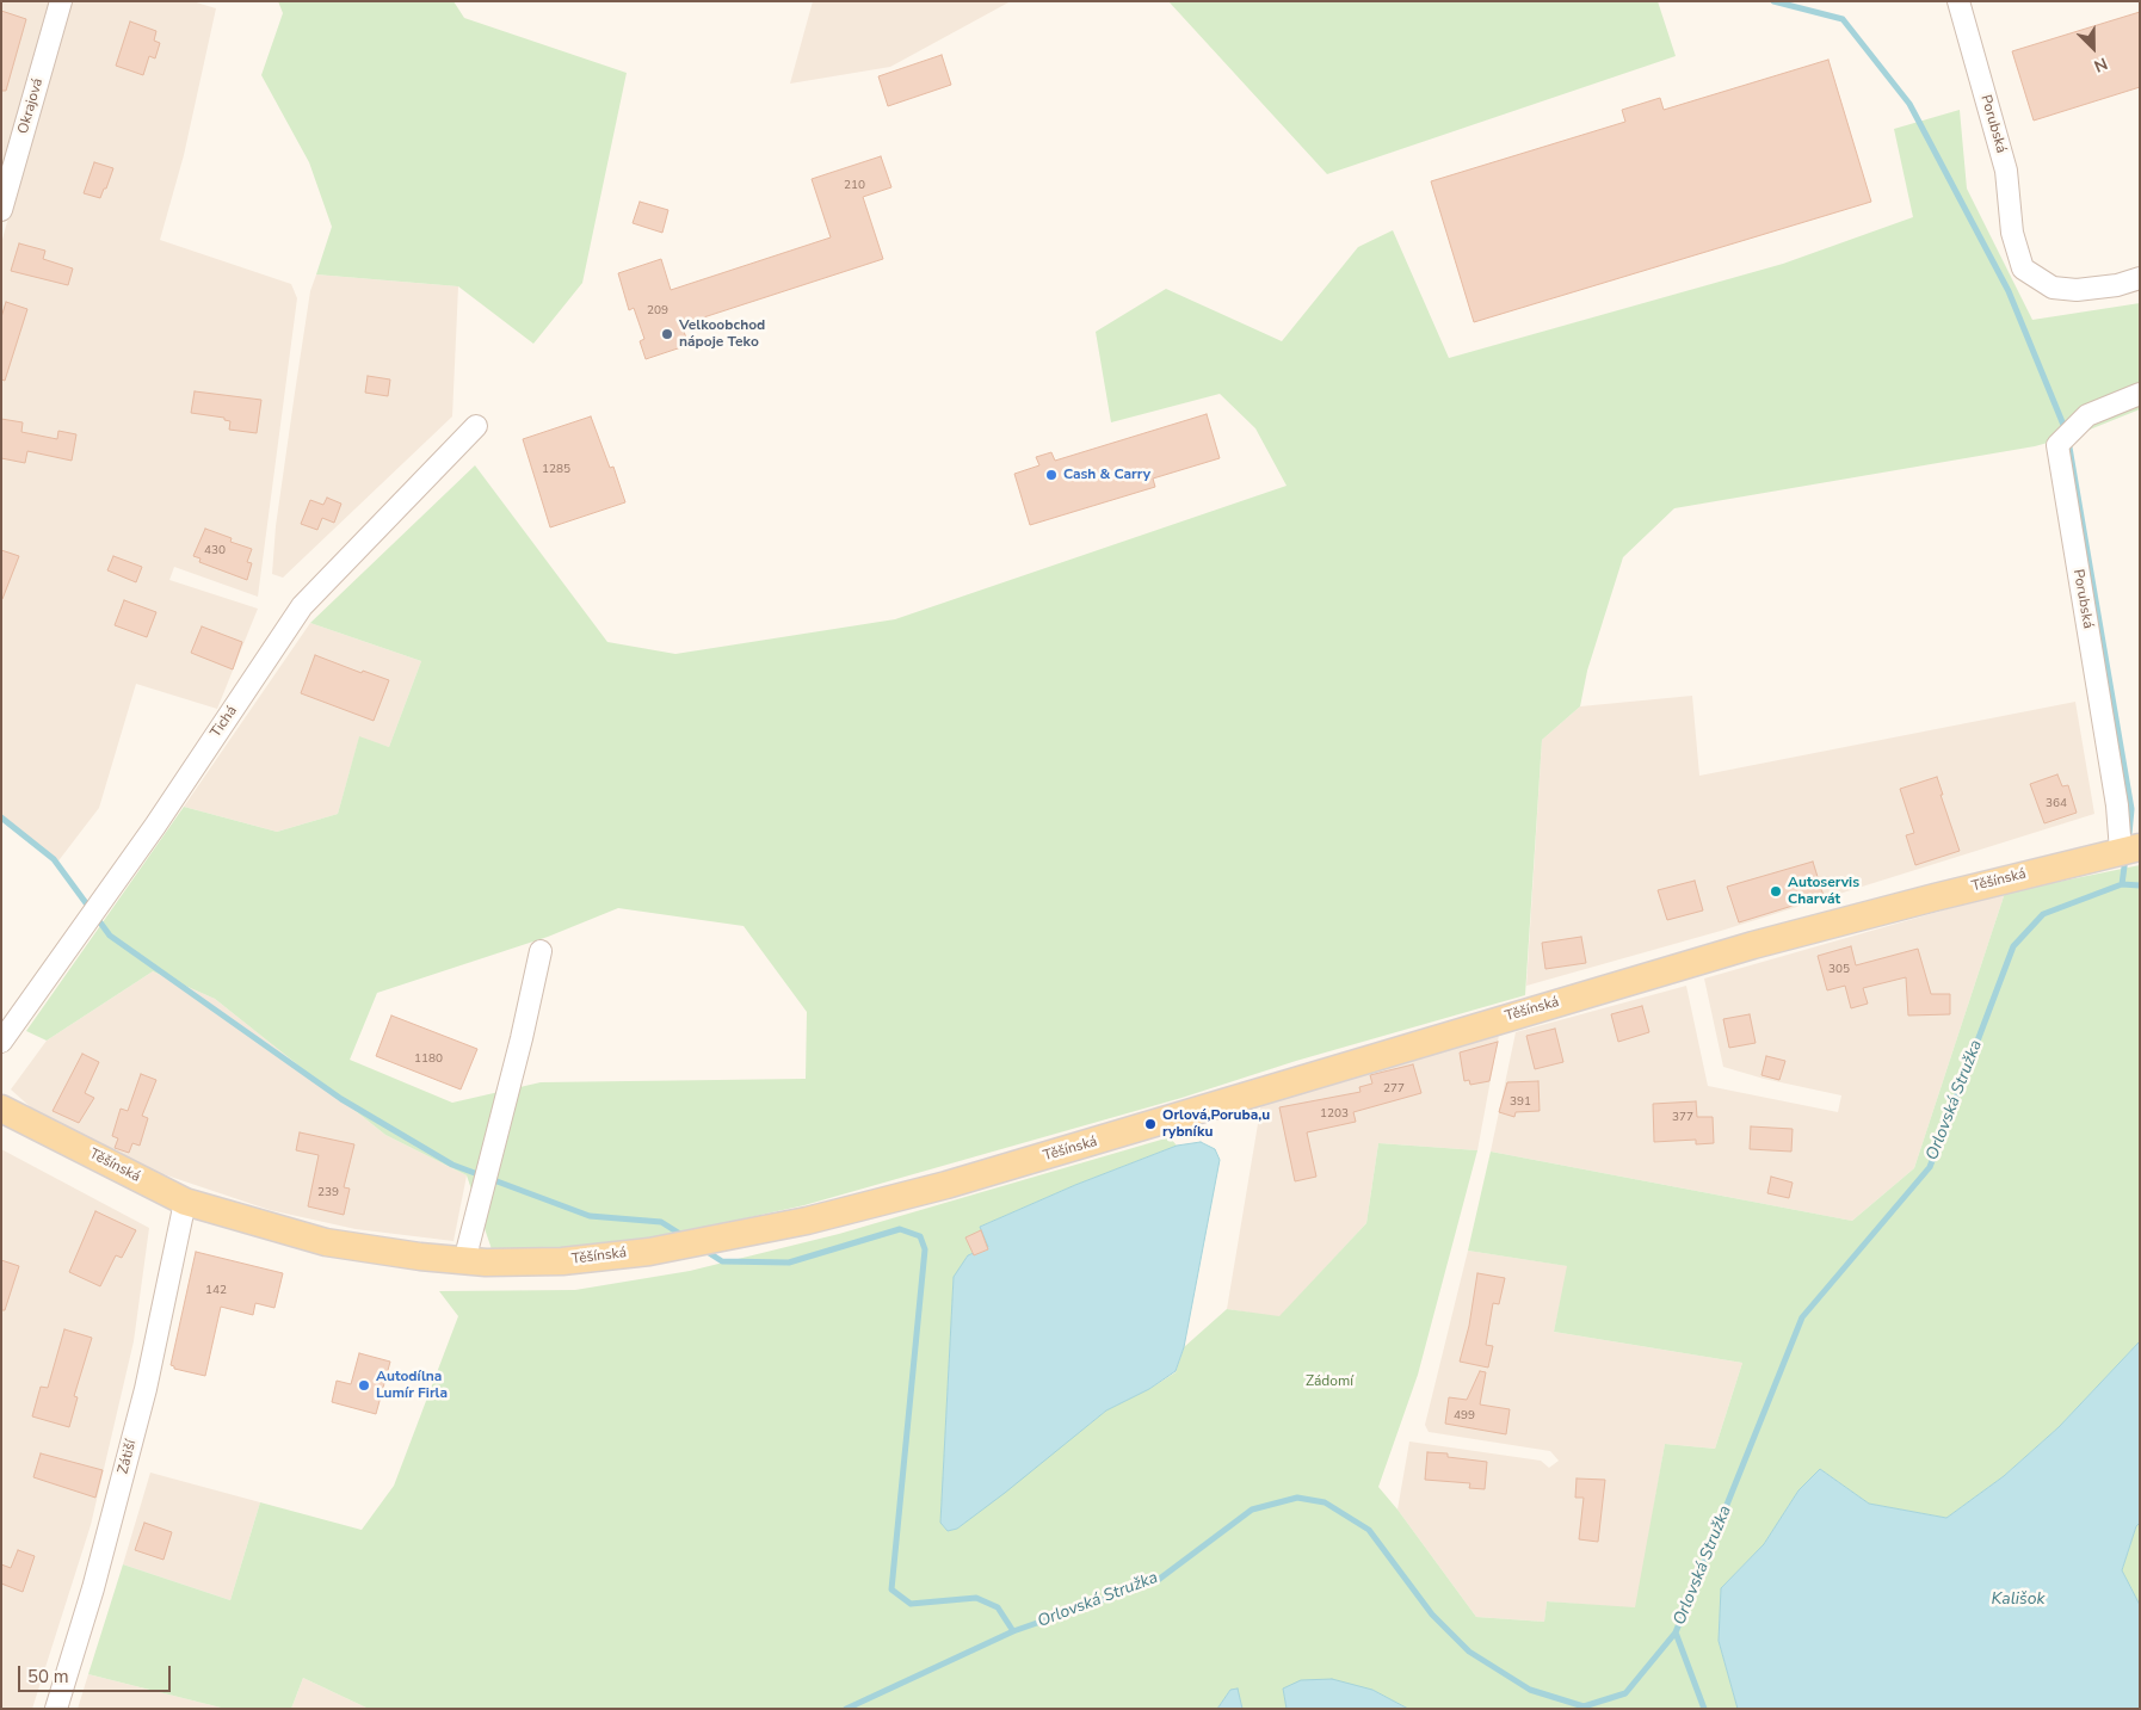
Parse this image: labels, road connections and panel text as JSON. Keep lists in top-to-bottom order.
{
  "streets": {
    "main road": ["Těšínská"],
    "street": [
      "Okrajová",
      "Porubská",
      "Tichá",
      "Zátiší"
    ]
  },
  "crossings": [
    ["Porubská", "Těšínská"],
    ["Těšínská", "Zátiší"]
  ],
  "water": ["Orlovská Stružka", "Kališok"],
  "parks": ["Zádomí"],
  "places": [
    "Velkoobchod nápoje Teko",
    "Cash & Carry",
    "Autoservis Charvát",
    "Orlová,Poruba,u rybníku",
    "Autodílna Lumír Firla"
  ],
  "house_numbers": [
    "210",
    "209",
    "1285",
    "430",
    "364",
    "305",
    "1180",
    "277",
    "391",
    "1203",
    "377",
    "239",
    "142",
    "499"
  ],
  "scale_bar": "50 m",
  "north": "bottom right"
}
